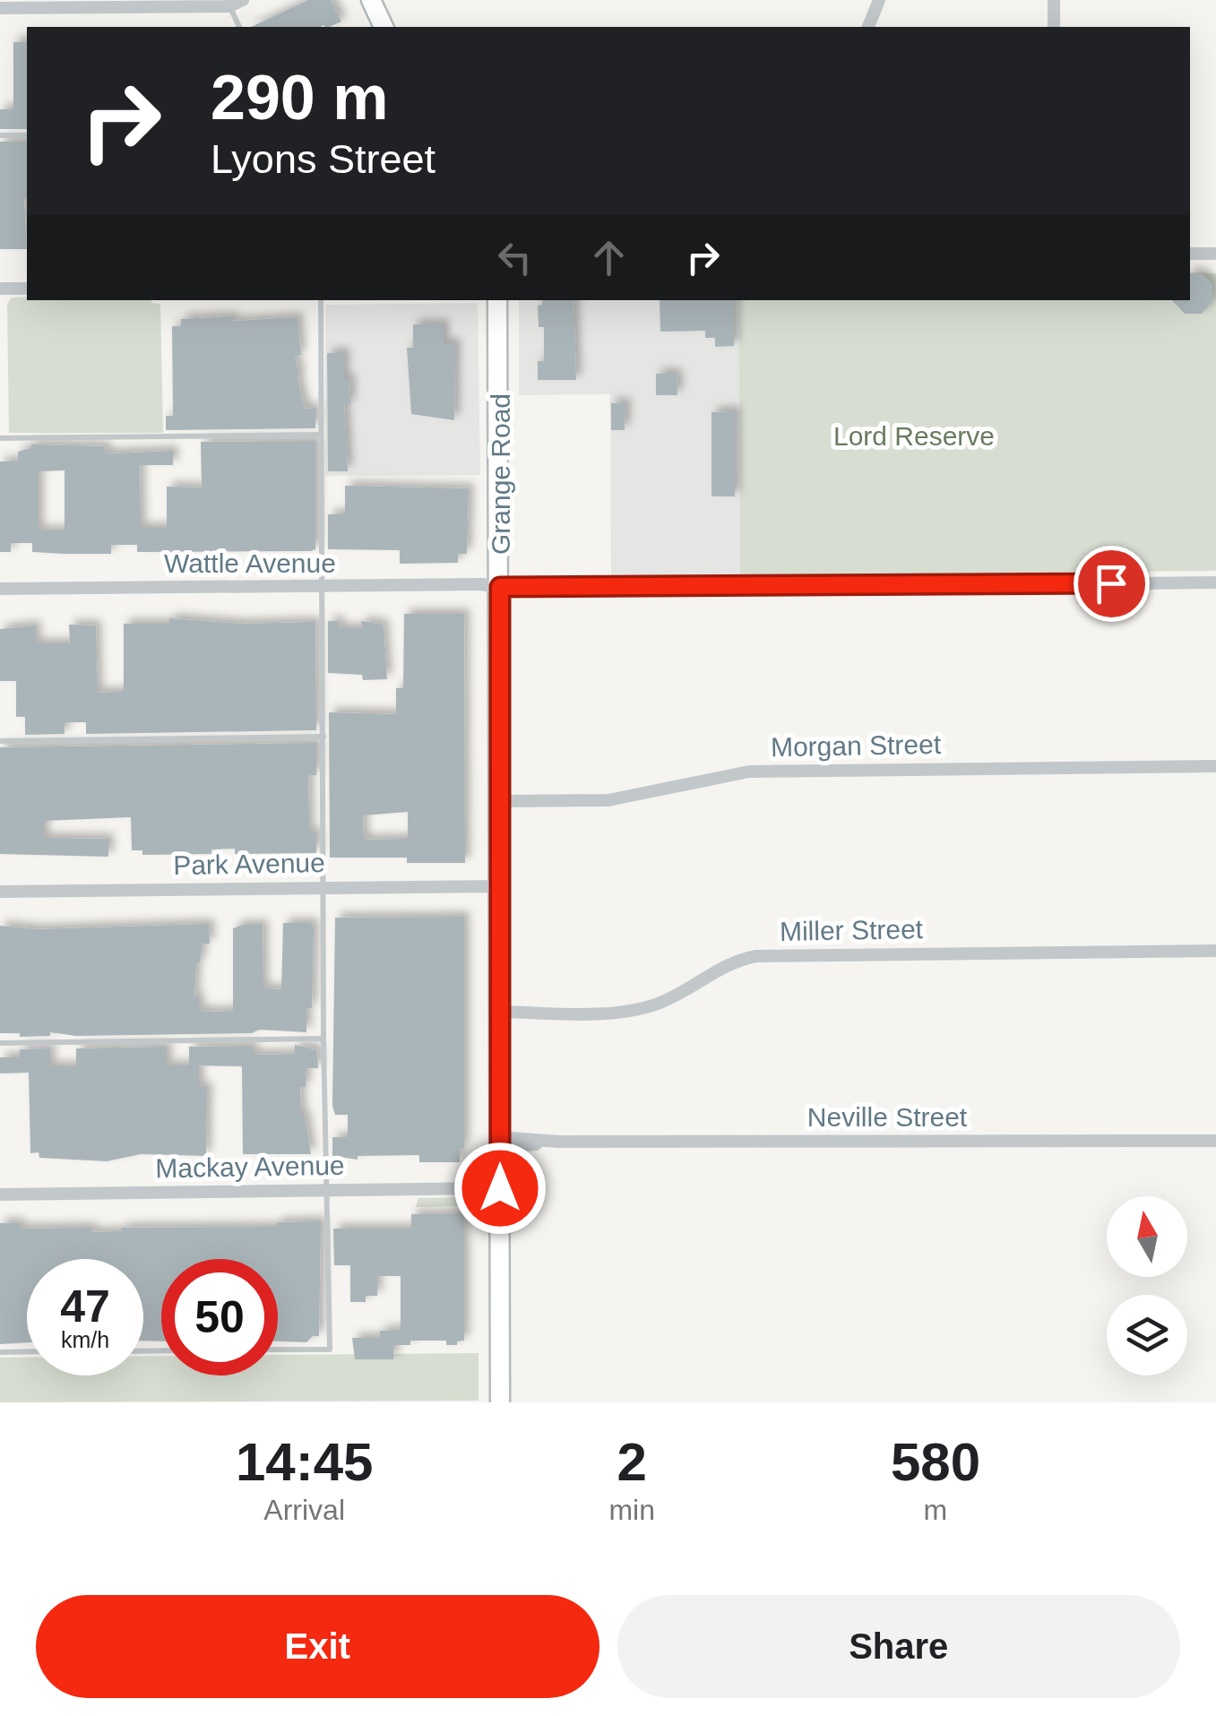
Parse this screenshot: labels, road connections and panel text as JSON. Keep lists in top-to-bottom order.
{
  "streets": {
    "main road": ["Grange Road"],
    "street": [
      "Wattle Avenue",
      "Morgan Street",
      "Park Avenue",
      "Miller Street",
      "Neville Street",
      "Mackay Avenue"
    ]
  },
  "crossings": [
    ["Grange Road", "Wattle Avenue"],
    ["Grange Road", "Morgan Street"],
    ["Grange Road", "Park Avenue"],
    ["Grange Road", "Miller Street"],
    ["Grange Road", "Neville Street"],
    ["Grange Road", "Mackay Avenue"]
  ],
  "parks": ["Lord Reserve"],
  "north": "top",
  "page": {
    "turn": ["290 m", "Lyons Street"],
    "speed": "47 km/h",
    "limit": "50",
    "eta": [
      "14:45",
      "Arrival",
      "2",
      "min",
      "580",
      "m"
    ],
    "buttons": ["Exit", "Share"]
  }
}
